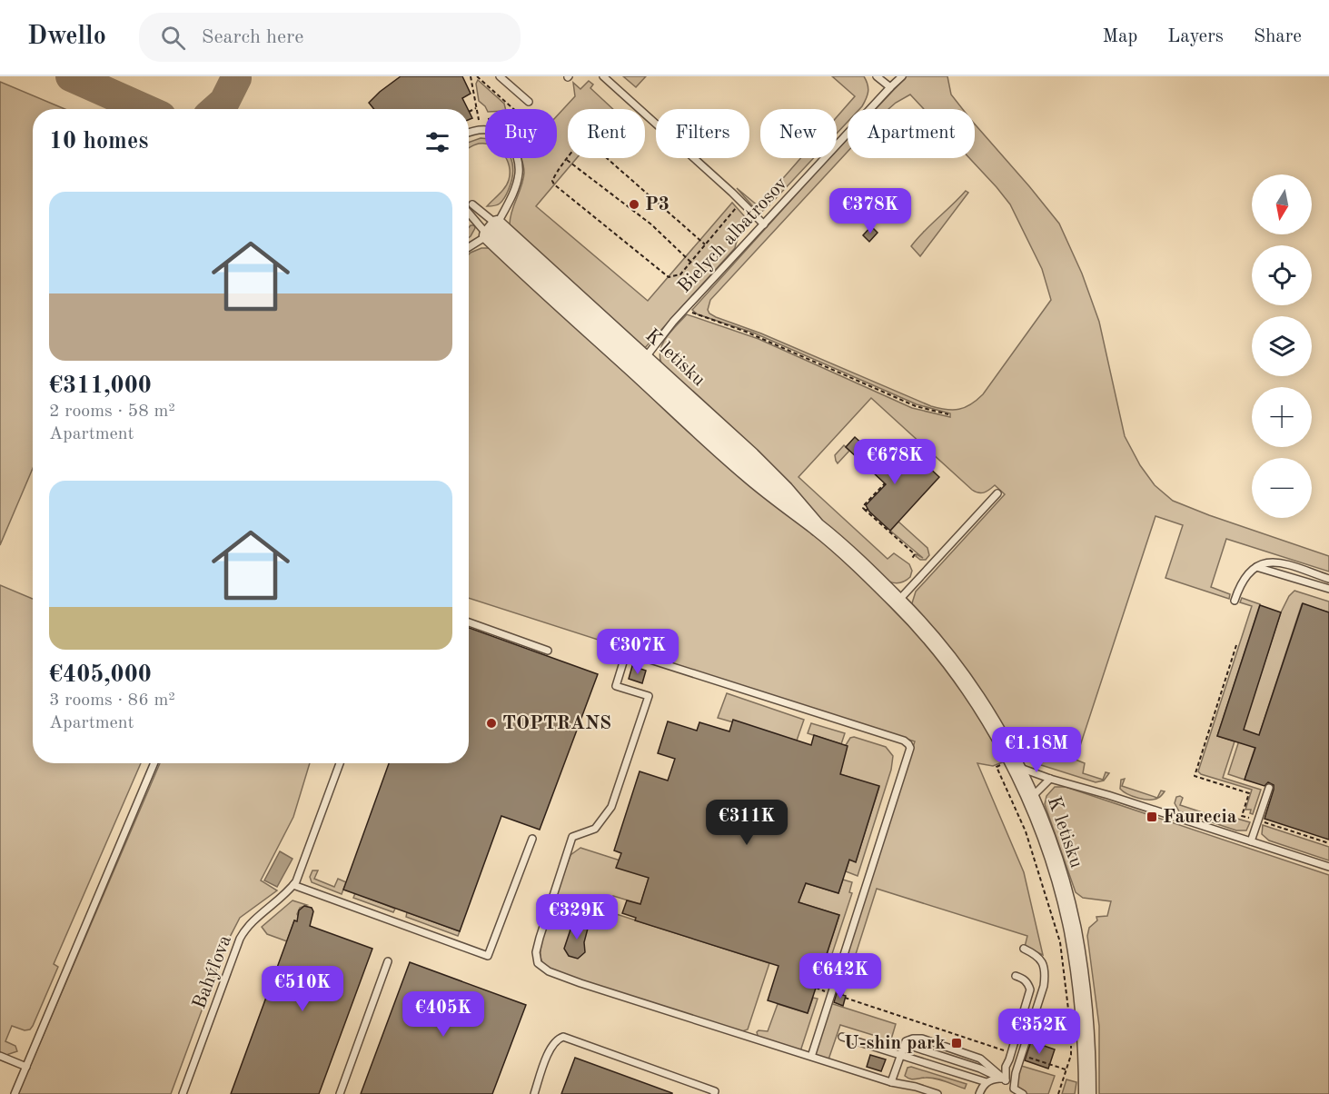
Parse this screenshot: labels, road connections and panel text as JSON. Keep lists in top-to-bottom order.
{
  "streets": {
    "street": ["K letisku"],
    "lane": ["Bielych albatrosov", "Bahýľova"]
  },
  "crossings": [
    ["Bielych albatrosov", "K letisku"]
  ],
  "places": {
    "other": ["P3", "TOPTRANS"],
    "transit": ["Faurecia", "U-shin park"]
  },
  "north": "bottom",
  "page": {
    "header": "Dwello",
    "search": "Search here",
    "nav": ["Map", "Layers", "Share"],
    "chip": [
      "Buy",
      "Rent",
      "Filters",
      "New",
      "Apartment"
    ],
    "heading": "10 homes",
    "map_buttons": ["+", "−"],
    "list": [
      {
        "name": "€311,000",
        "note": "2 rooms · 58 m² · Apartment"
      },
      {
        "name": "€405,000",
        "note": "3 rooms · 86 m² · Apartment"
      }
    ],
    "price": [
      "€378K",
      "€678K",
      "€307K",
      "€1.18M",
      "€311K",
      "€329K",
      "€642K",
      "€510K",
      "€405K",
      "€352K"
    ]
  }
}
